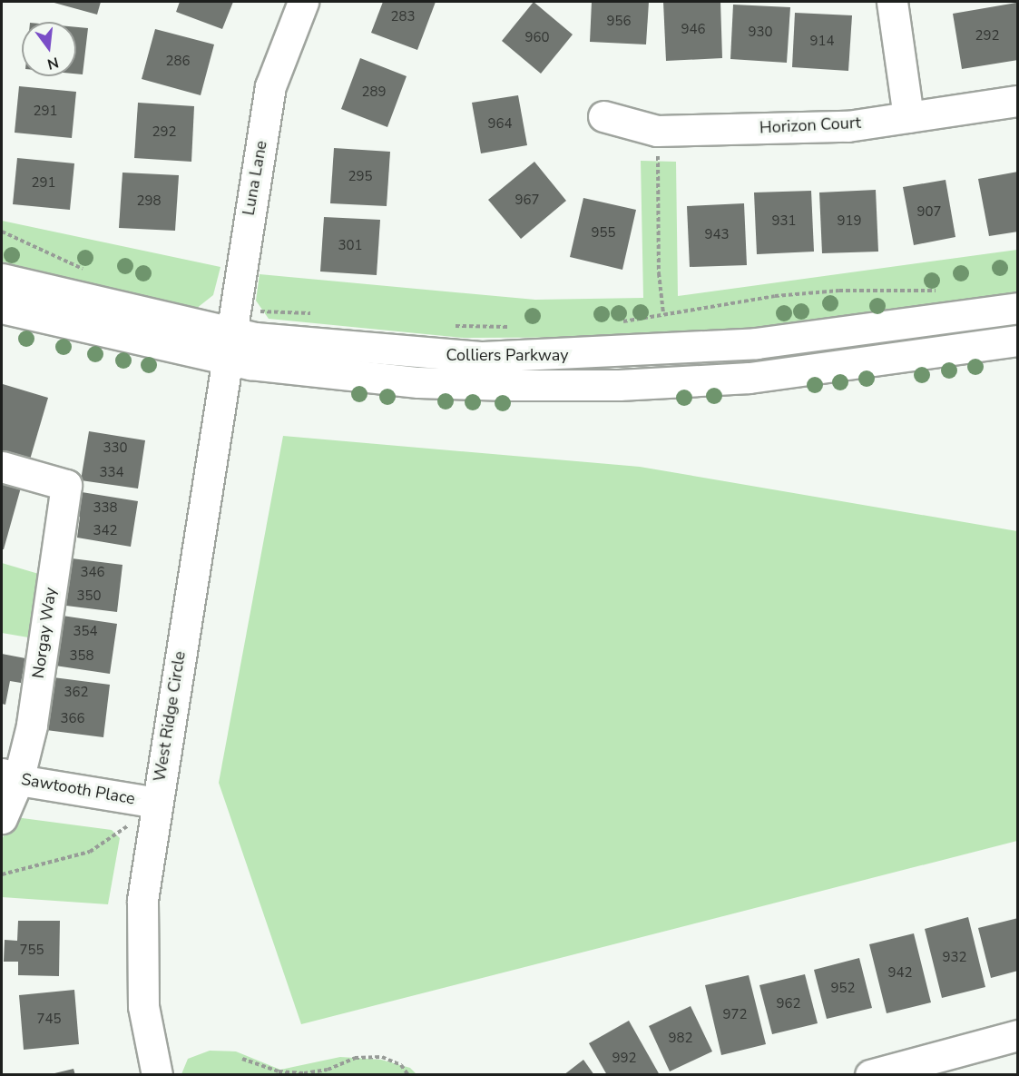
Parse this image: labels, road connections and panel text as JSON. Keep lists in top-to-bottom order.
{
  "streets": {
    "street": [
      "Horizon Court",
      "Luna Lane",
      "Colliers Parkway",
      "Norgay Way",
      "West Ridge Circle",
      "Sawtooth Place"
    ]
  },
  "crossings": [
    ["Luna Lane", "Colliers Parkway"],
    ["Luna Lane", "West Ridge Circle"],
    ["Colliers Parkway", "West Ridge Circle"],
    ["Norgay Way", "Sawtooth Place"],
    ["West Ridge Circle", "Sawtooth Place"]
  ],
  "house_numbers": [
    "283",
    "956",
    "946",
    "930",
    "292",
    "960",
    "914",
    "286",
    "289",
    "291",
    "964",
    "292",
    "295",
    "291",
    "967",
    "298",
    "907",
    "931",
    "919",
    "955",
    "943",
    "301",
    "330",
    "334",
    "338",
    "342",
    "346",
    "350",
    "354",
    "358",
    "362",
    "366",
    "755",
    "932",
    "942",
    "952",
    "962",
    "972",
    "745",
    "982",
    "992"
  ],
  "north": "bottom"
}
